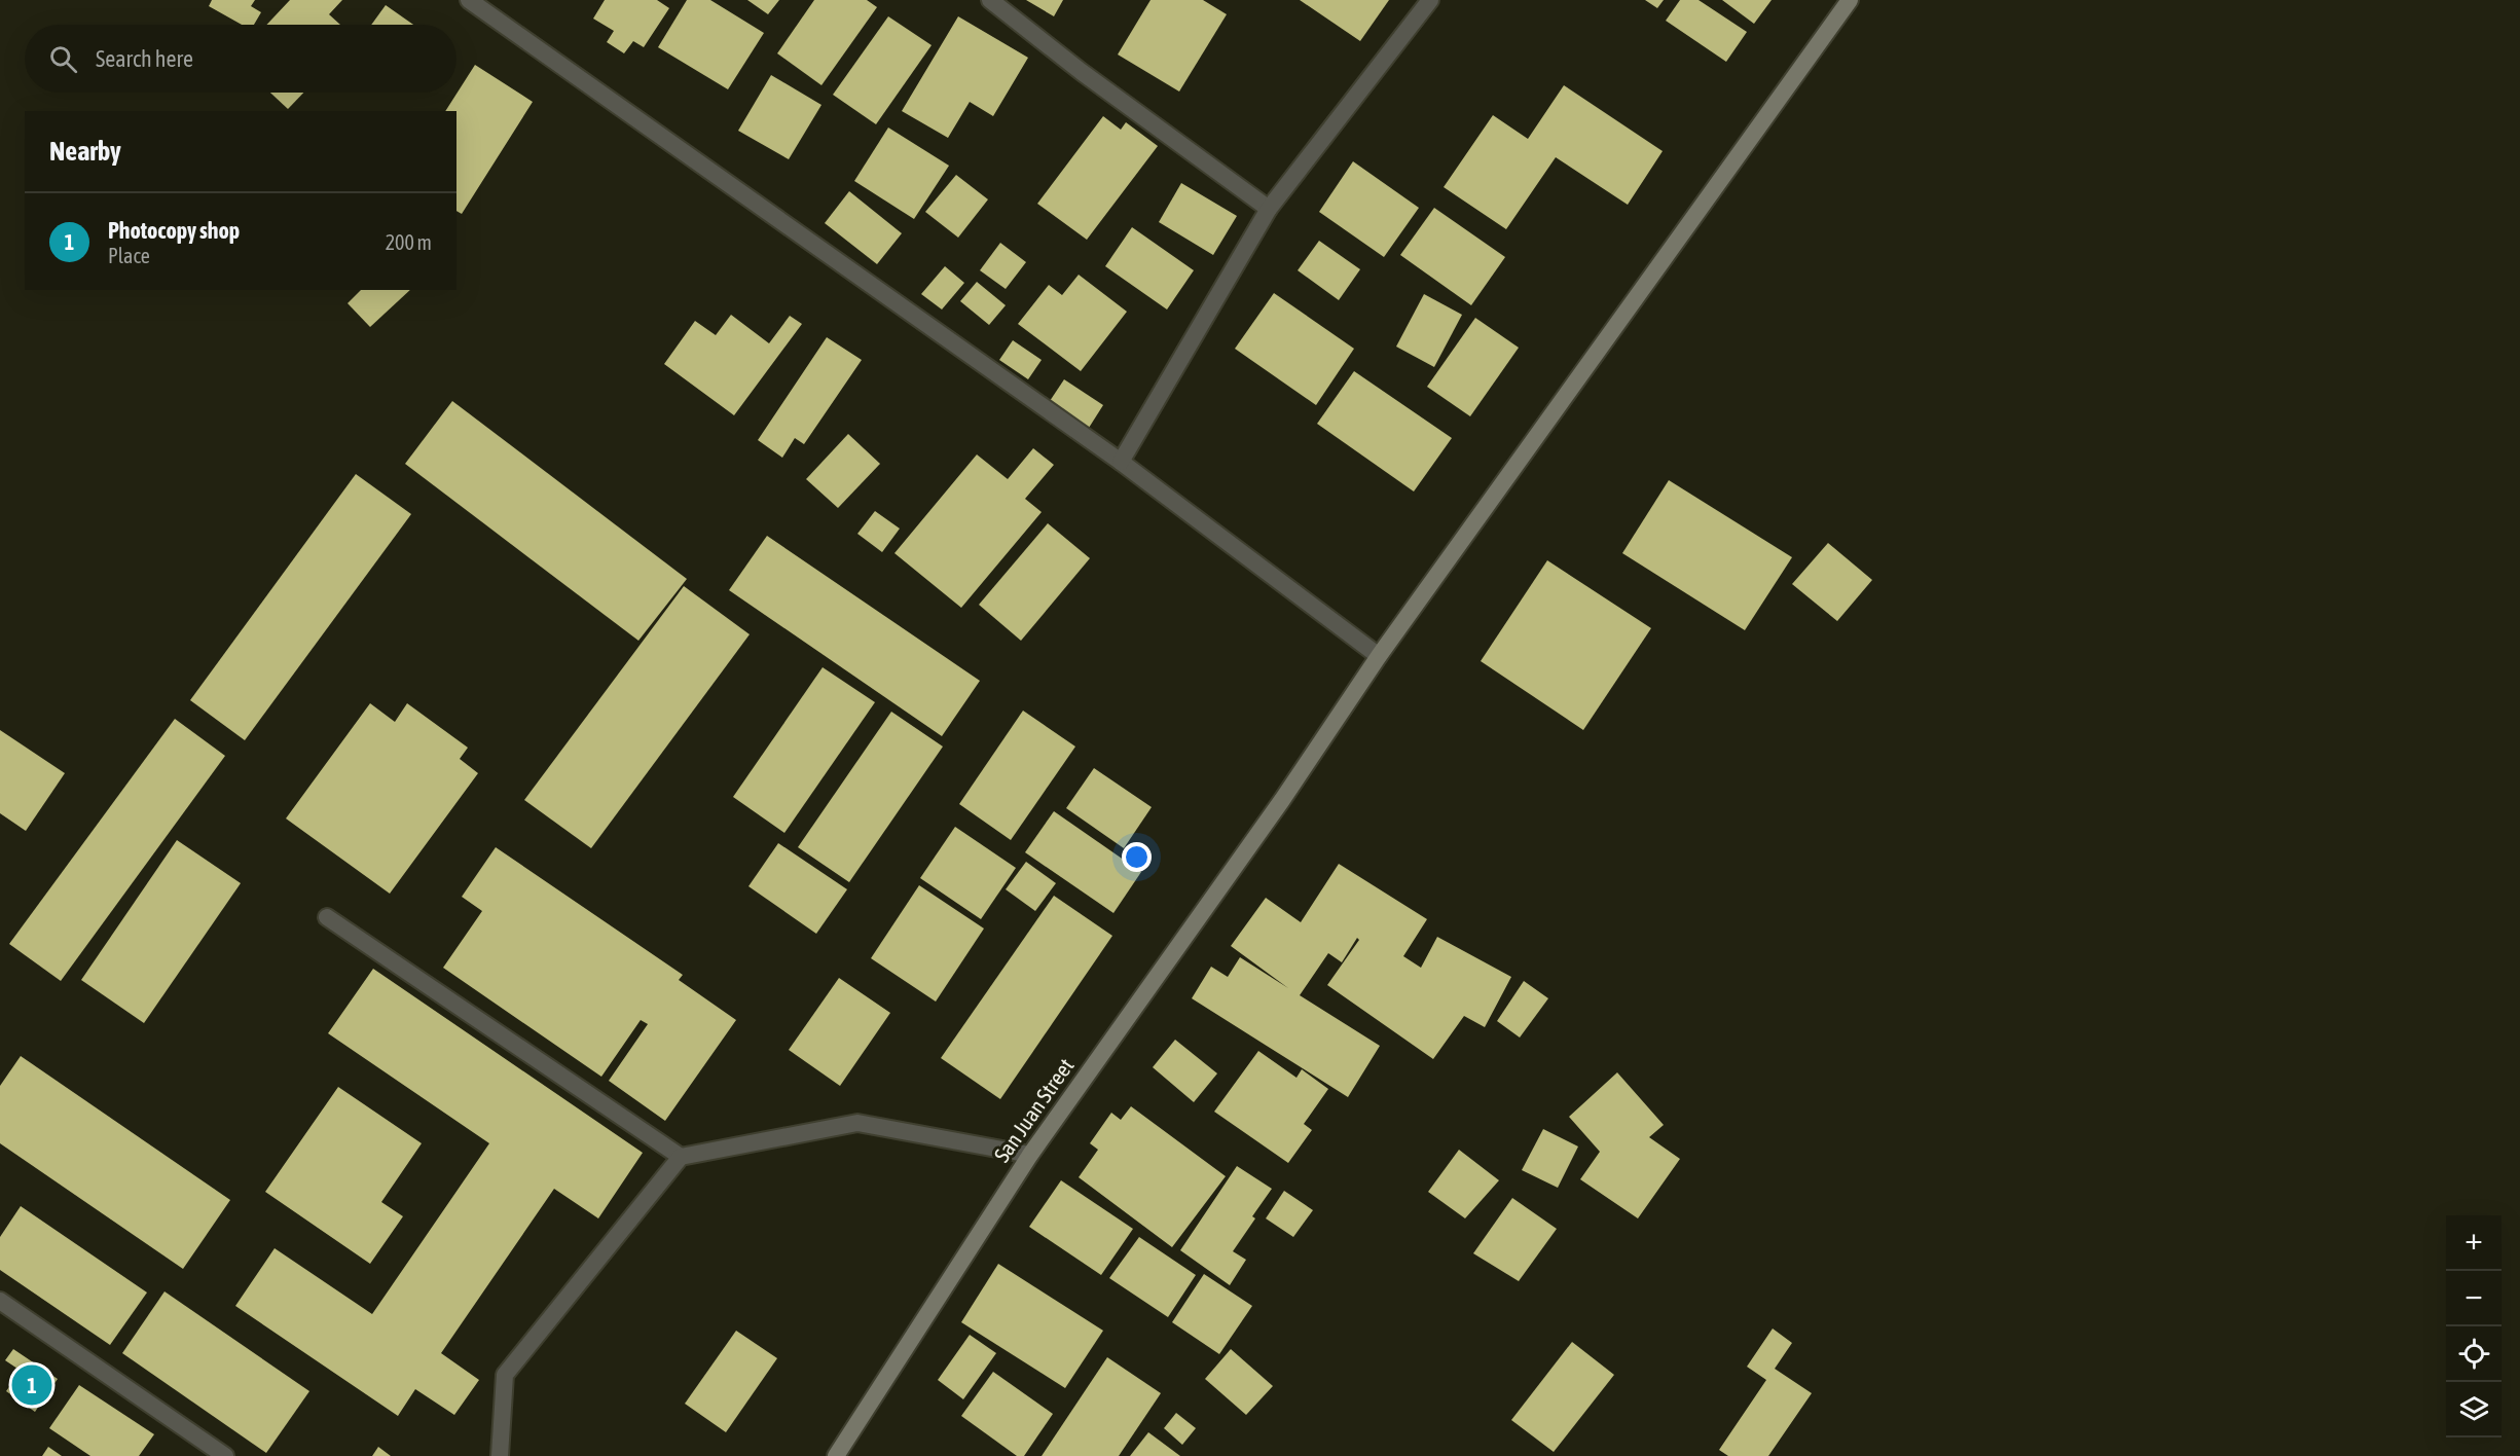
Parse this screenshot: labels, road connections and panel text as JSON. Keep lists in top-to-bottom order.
{
  "streets": {
    "main road": ["San Juan Street"]
  },
  "page": {
    "search": "Search here",
    "heading": "Nearby",
    "list": [
      {
        "mark": "1",
        "name": "Photocopy shop",
        "note": "Place",
        "value": "200 m"
      }
    ],
    "map_buttons": ["+", "−"],
    "pins": "1"
  }
}
